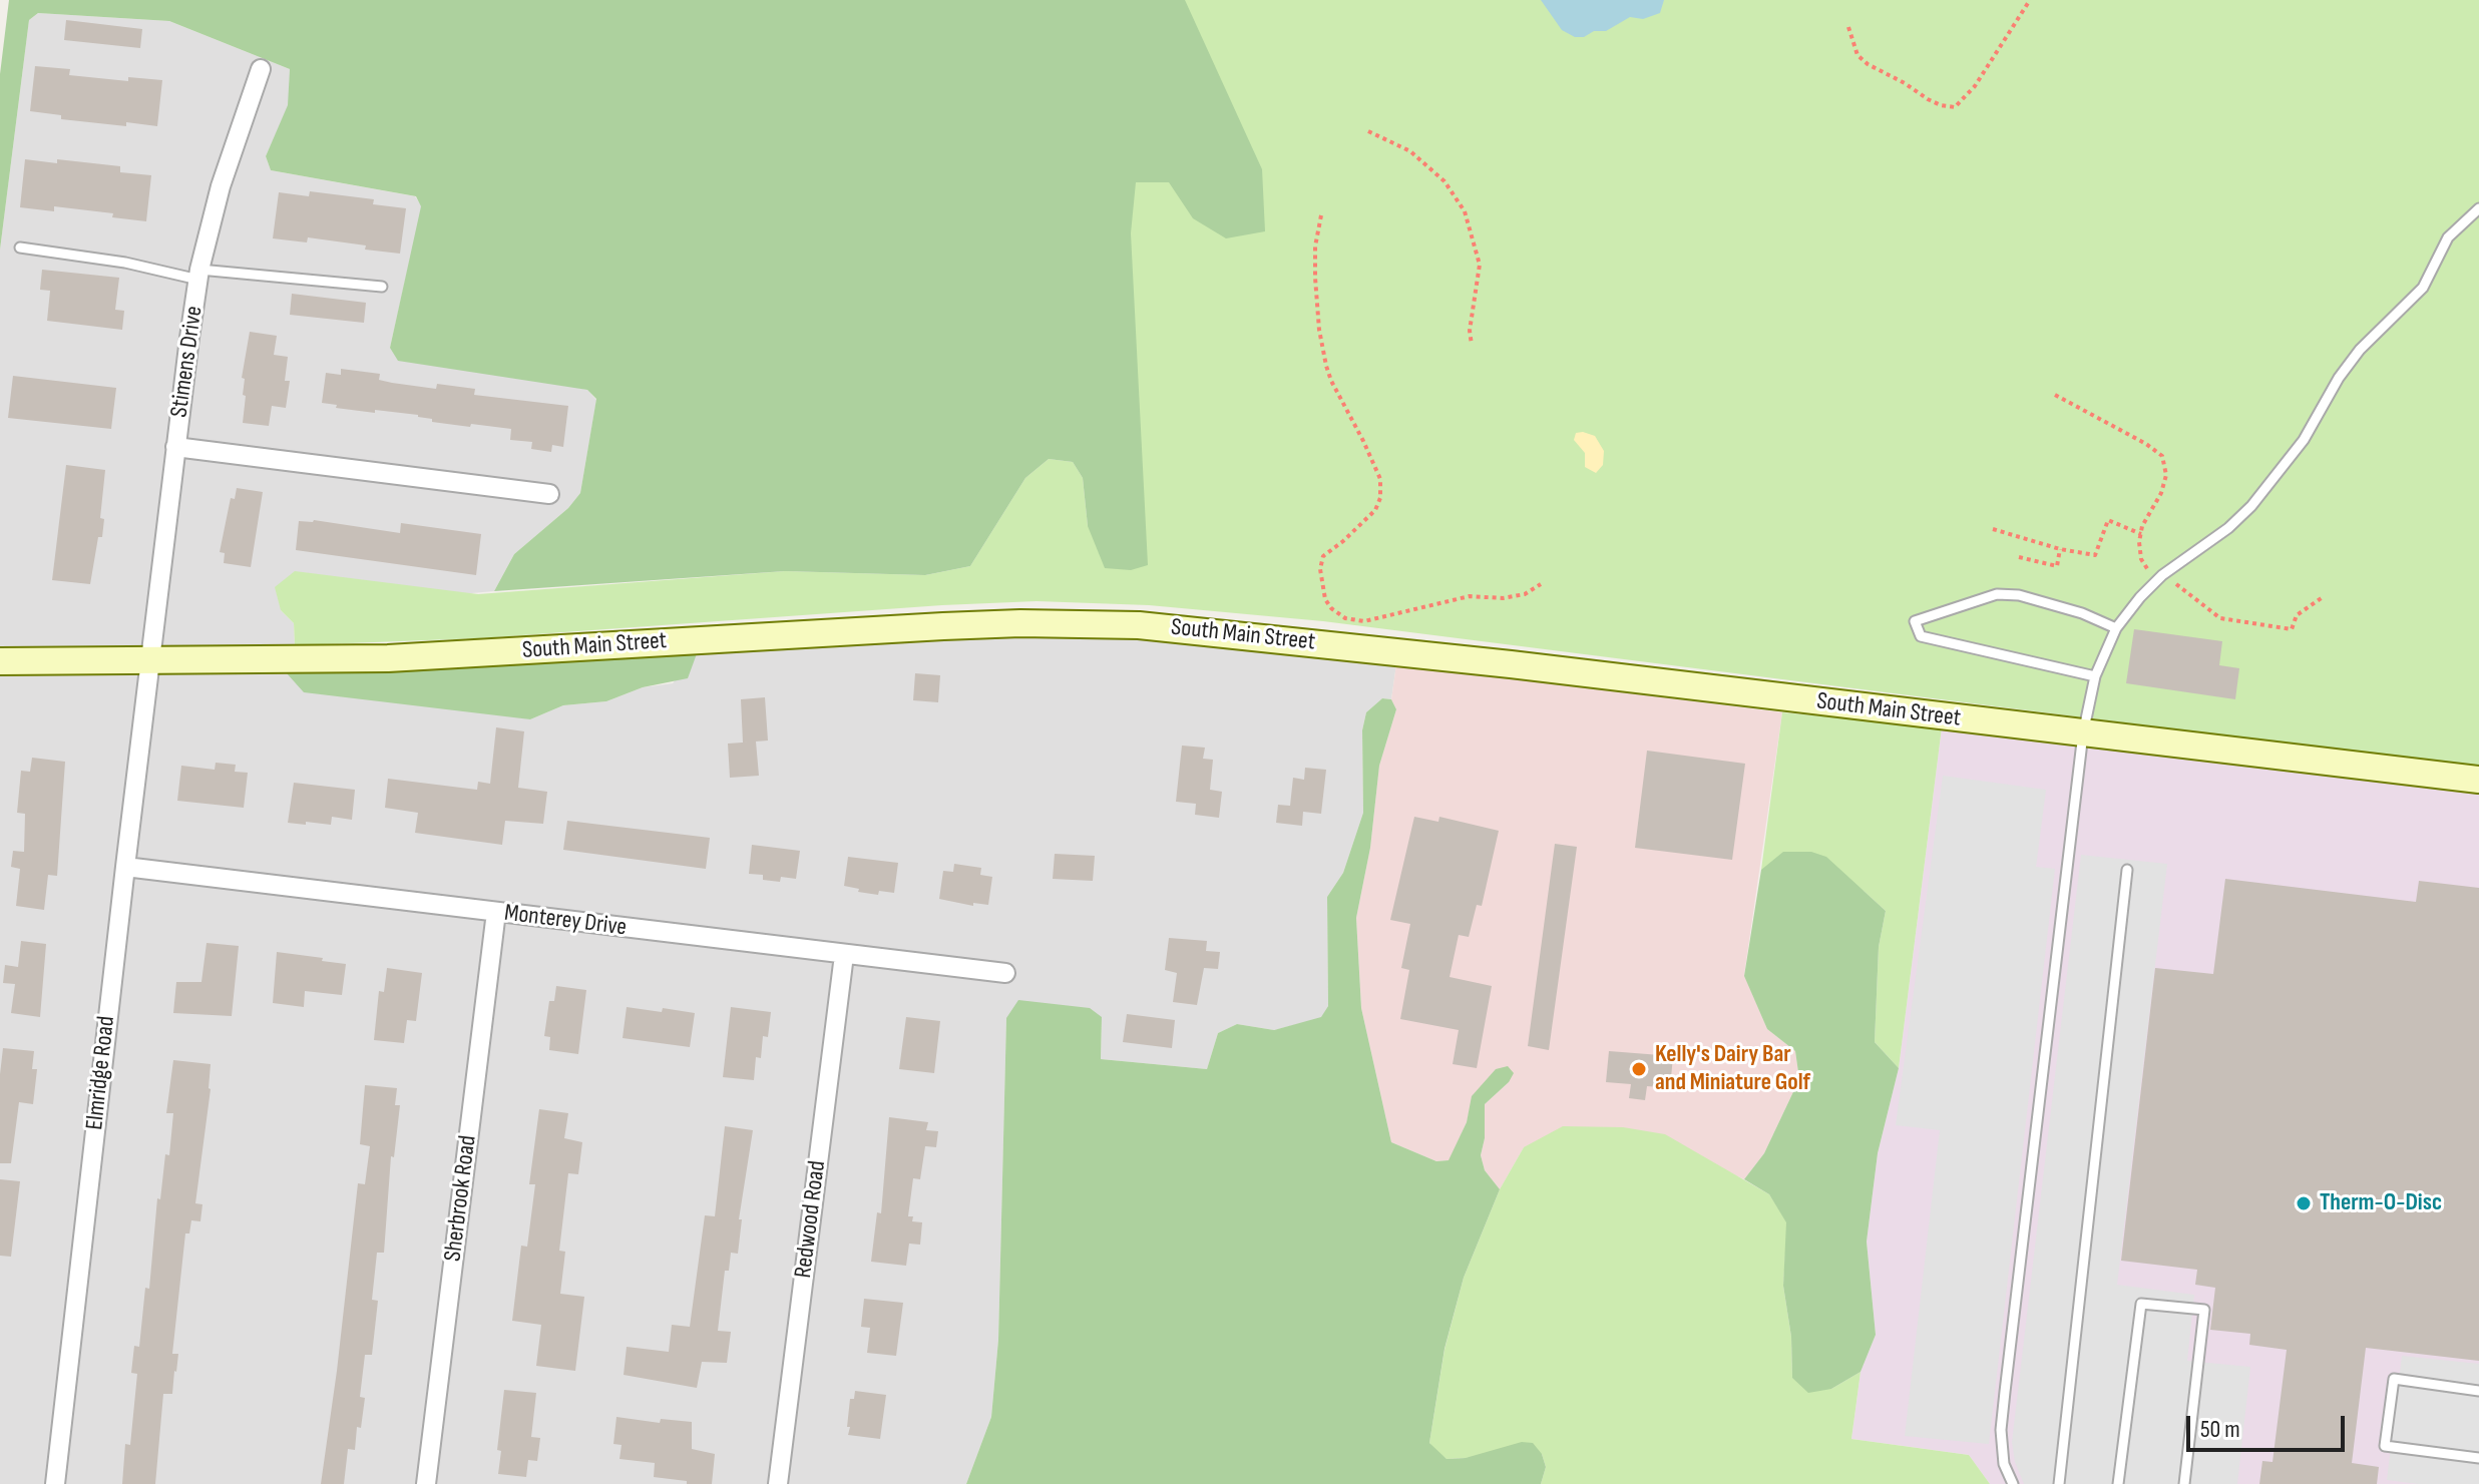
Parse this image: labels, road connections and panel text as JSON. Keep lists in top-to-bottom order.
{
  "streets": {
    "street": [
      "Stimens Drive",
      "South Main Street",
      "Monterey Drive",
      "Elmridge Road",
      "Sherbrook Road",
      "Redwood Road"
    ]
  },
  "crossings": [
    ["Stimens Drive", "South Main Street"],
    ["Stimens Drive", "Elmridge Road"],
    ["South Main Street", "Elmridge Road"],
    ["Monterey Drive", "Elmridge Road"],
    ["Monterey Drive", "Sherbrook Road"],
    ["Monterey Drive", "Redwood Road"]
  ],
  "places": ["Kelly's Dairy Bar and Miniature Golf", "Therm-O-Disc"],
  "scale_bar": "50 m"
}
